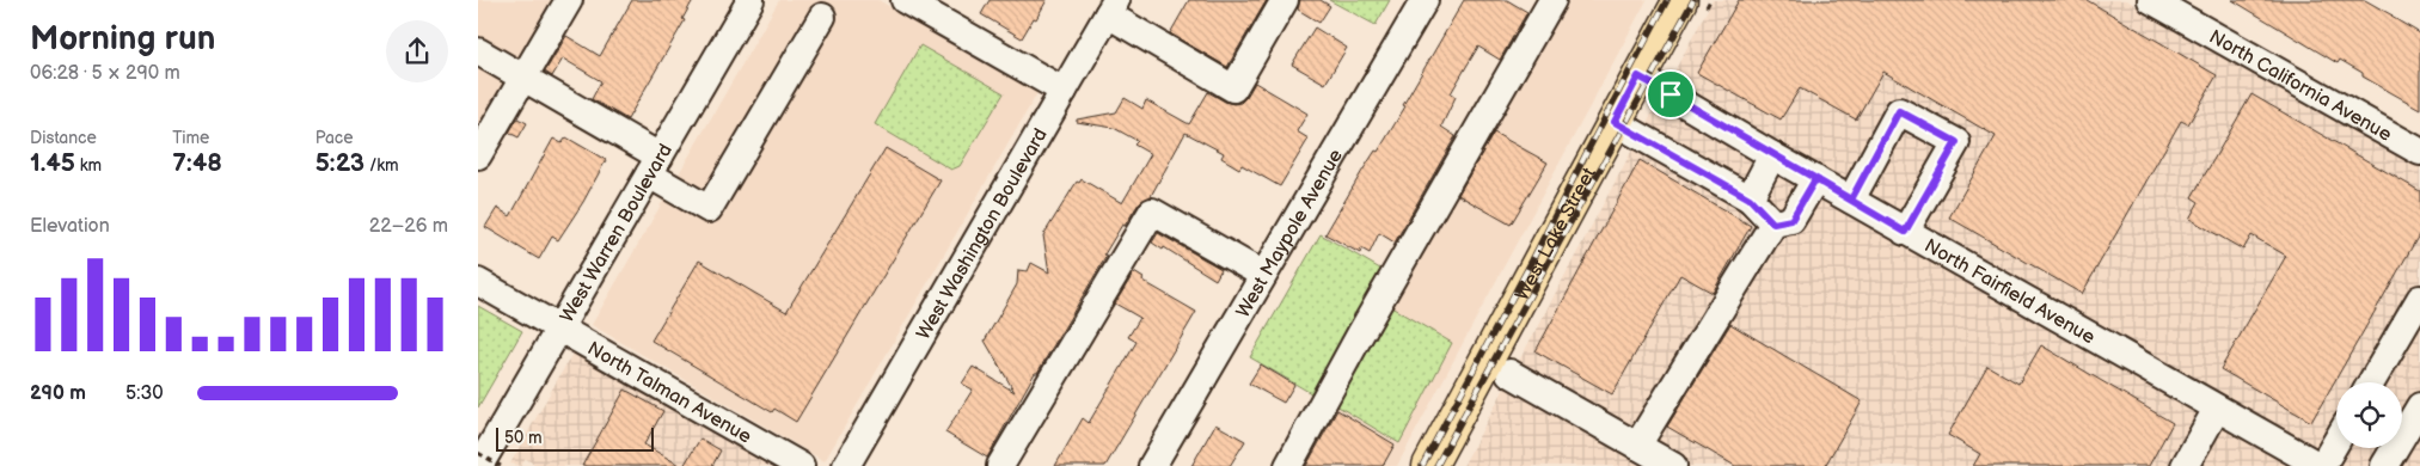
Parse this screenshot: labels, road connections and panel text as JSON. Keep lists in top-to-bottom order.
{
  "streets": {
    "main road": ["West Lake Street"],
    "street": [
      "North California Avenue",
      "West Warren Boulevard",
      "West Washington Boulevard",
      "West Maypole Avenue",
      "North Fairfield Avenue",
      "North Talman Avenue"
    ]
  },
  "crossings": [
    ["West Warren Boulevard", "North Talman Avenue"],
    ["West Lake Street", "North Fairfield Avenue"]
  ],
  "scale_bar": "50 m",
  "page": {
    "heading": ["Morning run", "06:28 · 5 × 290 m"],
    "stats": [
      ["Distance", "1.45 km"],
      ["Time", "7:48"],
      ["Pace", "5:23 /km"]
    ],
    "chart": ["Elevation", "22–26 m"],
    "list": [
      {
        "name": "290 m",
        "note": "5:30"
      }
    ],
    "scale": "50 m"
  }
}
